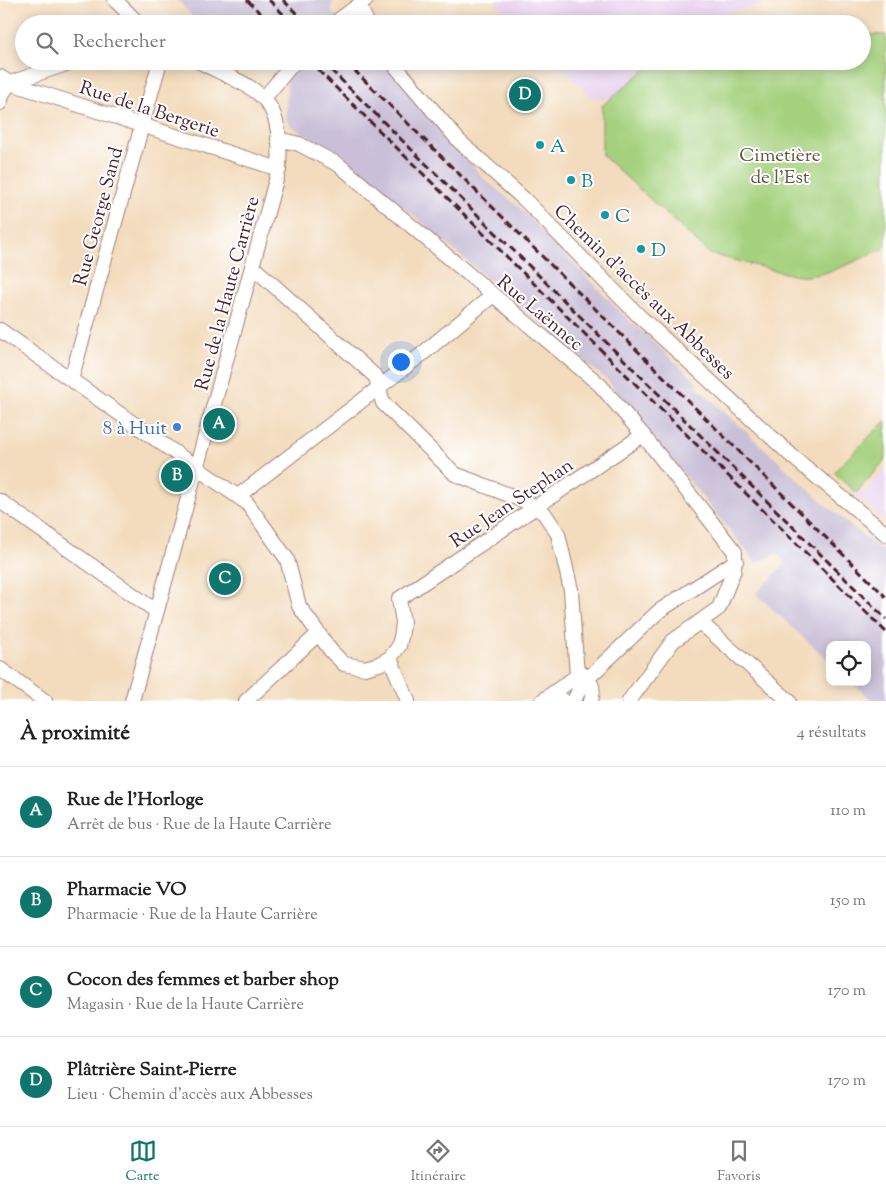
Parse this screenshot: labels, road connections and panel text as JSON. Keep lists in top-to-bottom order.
{
  "streets": {
    "street": [
      "Rue de la Bergerie",
      "Rue George Sand",
      "Chemin d'accès aux Abbesses",
      "Rue de la Haute Carrière",
      "Rue Laënnec",
      "Rue Jean Stephan"
    ]
  },
  "crossings": [
    ["Rue de la Bergerie", "Rue George Sand"],
    ["Rue de la Bergerie", "Rue de la Haute Carrière"],
    ["Rue de la Haute Carrière", "Rue Laënnec"],
    ["Rue Laënnec", "Rue Jean Stephan"]
  ],
  "parks": ["Cimetière de l'Est"],
  "places": [
    "A",
    "B",
    "C",
    "D",
    "8 à Huit"
  ],
  "page": {
    "search": "Rechercher",
    "pins": [
      "D",
      "A",
      "B",
      "C"
    ],
    "heading": ["À proximité", "4 résultats"],
    "list": [
      {
        "mark": "A",
        "name": "Rue de l'Horloge",
        "note": "Arrêt de bus · Rue de la Haute Carrière",
        "value": "110 m"
      },
      {
        "mark": "B",
        "name": "Pharmacie VO",
        "note": "Pharmacie · Rue de la Haute Carrière",
        "value": "150 m"
      },
      {
        "mark": "C",
        "name": "Cocon des femmes et barber shop",
        "note": "Magasin · Rue de la Haute Carrière",
        "value": "170 m"
      },
      {
        "mark": "D",
        "name": "Plâtrière Saint-Pierre",
        "note": "Lieu · Chemin d'accès aux Abbesses",
        "value": "170 m"
      }
    ],
    "nav": ["Carte", "Itinéraire", "Favoris"]
  }
}
